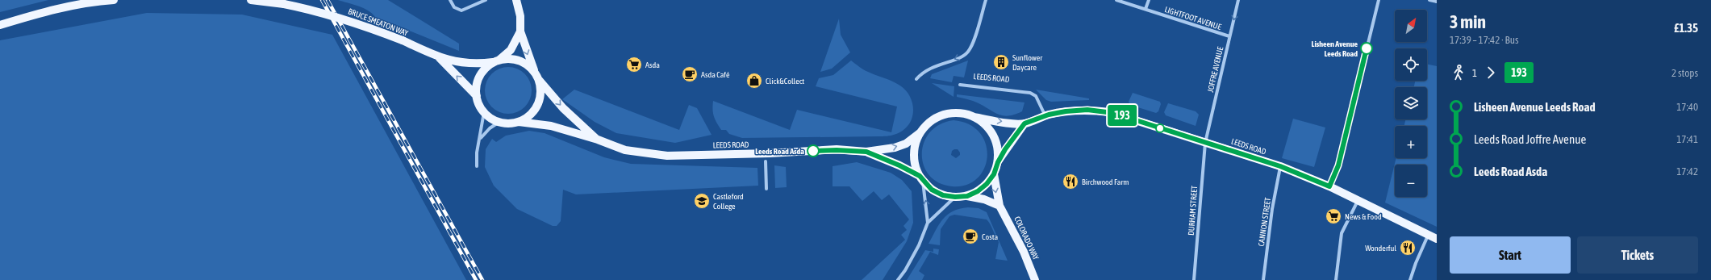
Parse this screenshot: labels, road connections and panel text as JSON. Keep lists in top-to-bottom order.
{
  "streets": {
    "main road": ["BRUCE SMEATON WAY", "LEEDS ROAD", "COLORADO WAY"],
    "street": [
      "LIGHTFOOT AVENUE",
      "JOFFRE AVENUE",
      "DURHAM STREET",
      "CANNON STREET"
    ]
  },
  "crossings": [
    ["LIGHTFOOT AVENUE", "JOFFRE AVENUE"],
    ["BRUCE SMEATON WAY", "LEEDS ROAD"],
    ["JOFFRE AVENUE", "LEEDS ROAD"],
    ["JOFFRE AVENUE", "DURHAM STREET"],
    ["LEEDS ROAD", "DURHAM STREET"],
    ["LEEDS ROAD", "CANNON STREET"],
    ["LEEDS ROAD", "COLORADO WAY"]
  ],
  "places": {
    "other": ["Lisheen Avenue Leeds Road", "Leeds Road Asda"],
    "building": ["Sunflower Daycare"],
    "supermarket": ["Asda", "News & Food"],
    "cafe": ["Asda Café", "Costa"],
    "shop": ["Click&Collect"],
    "restaurant": ["Birchwood Farm", "Wonderful"],
    "school or university": ["Castleford College"]
  },
  "lines": ["bus line 193"],
  "north": "top right",
  "page": {
    "on_map": "193",
    "heading": ["3 min", "17:39 – 17:42 · Bus", "£1.35"],
    "map_buttons": ["+", "−"],
    "legs": ["1", "193", "2 stops"],
    "list": [
      {
        "name": "Lisheen Avenue Leeds Road",
        "value": "17:40"
      },
      {
        "name": "Leeds Road Joffre Avenue",
        "value": "17:41"
      },
      {
        "name": "Leeds Road Asda",
        "value": "17:42"
      }
    ],
    "buttons": ["Start", "Tickets"]
  }
}
